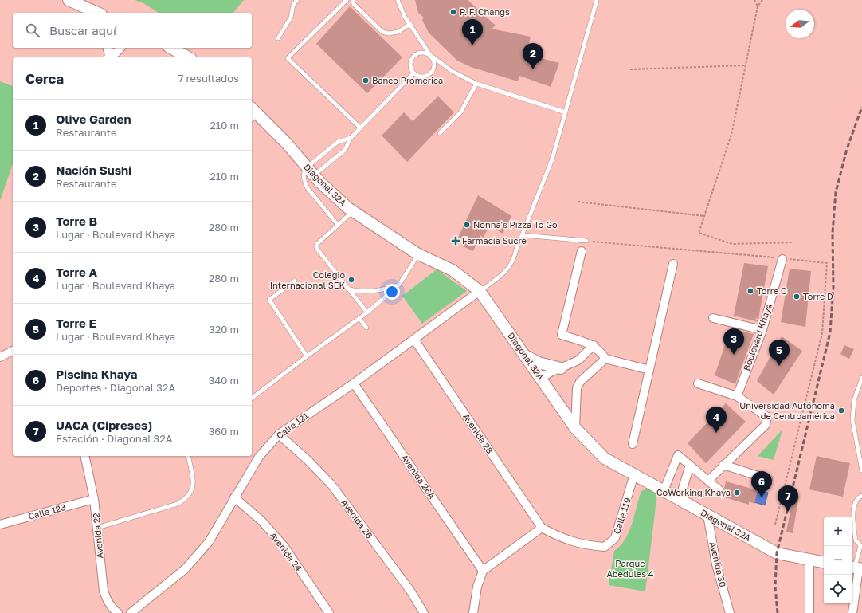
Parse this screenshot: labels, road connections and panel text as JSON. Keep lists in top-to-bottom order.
{
  "streets": {
    "street": [
      "Diagonal 32A",
      "Boulevard Khaya",
      "Calle 121",
      "Avenida 28",
      "Avenida 26A",
      "Calle 123",
      "Calle 119",
      "Avenida 26",
      "Avenida 22",
      "Avenida 24",
      "Avenida 30"
    ]
  },
  "crossings": [
    ["Diagonal 32A", "Calle 121"],
    ["Diagonal 32A", "Calle 119"],
    ["Diagonal 32A", "Avenida 30"],
    ["Calle 121", "Avenida 28"],
    ["Calle 121", "Avenida 26A"],
    ["Calle 121", "Avenida 26"],
    ["Calle 121", "Avenida 24"],
    ["Avenida 28", "Calle 119"],
    ["Calle 123", "Avenida 22"]
  ],
  "parks": ["Parque Abedules 4"],
  "places": {
    "other": [
      "P. F. Changs",
      "Banco Promerica",
      "Nonna's Pizza To Go",
      "Colegio Internacional SEK",
      "Torre C",
      "Torre D",
      "Universidad Autónoma de Centroamérica",
      "CoWorking Khaya"
    ],
    "health": ["Farmacia Sucre"]
  },
  "north": "left",
  "page": {
    "search": "Buscar aquí",
    "pins": [
      "1",
      "2",
      "3",
      "5",
      "4",
      "6",
      "7"
    ],
    "heading": ["Cerca", "7 resultados"],
    "list": [
      {
        "mark": "1",
        "name": "Olive Garden",
        "note": "Restaurante",
        "value": "210 m"
      },
      {
        "mark": "2",
        "name": "Nación Sushi",
        "note": "Restaurante",
        "value": "210 m"
      },
      {
        "mark": "3",
        "name": "Torre B",
        "note": "Lugar · Boulevard Khaya",
        "value": "280 m"
      },
      {
        "mark": "4",
        "name": "Torre A",
        "note": "Lugar · Boulevard Khaya",
        "value": "280 m"
      },
      {
        "mark": "5",
        "name": "Torre E",
        "note": "Lugar · Boulevard Khaya",
        "value": "320 m"
      },
      {
        "mark": "6",
        "name": "Piscina Khaya",
        "note": "Deportes · Diagonal 32A",
        "value": "340 m"
      },
      {
        "mark": "7",
        "name": "UACA (Cipreses)",
        "note": "Estación · Diagonal 32A",
        "value": "360 m"
      }
    ],
    "map_buttons": ["+", "−"]
  }
}
